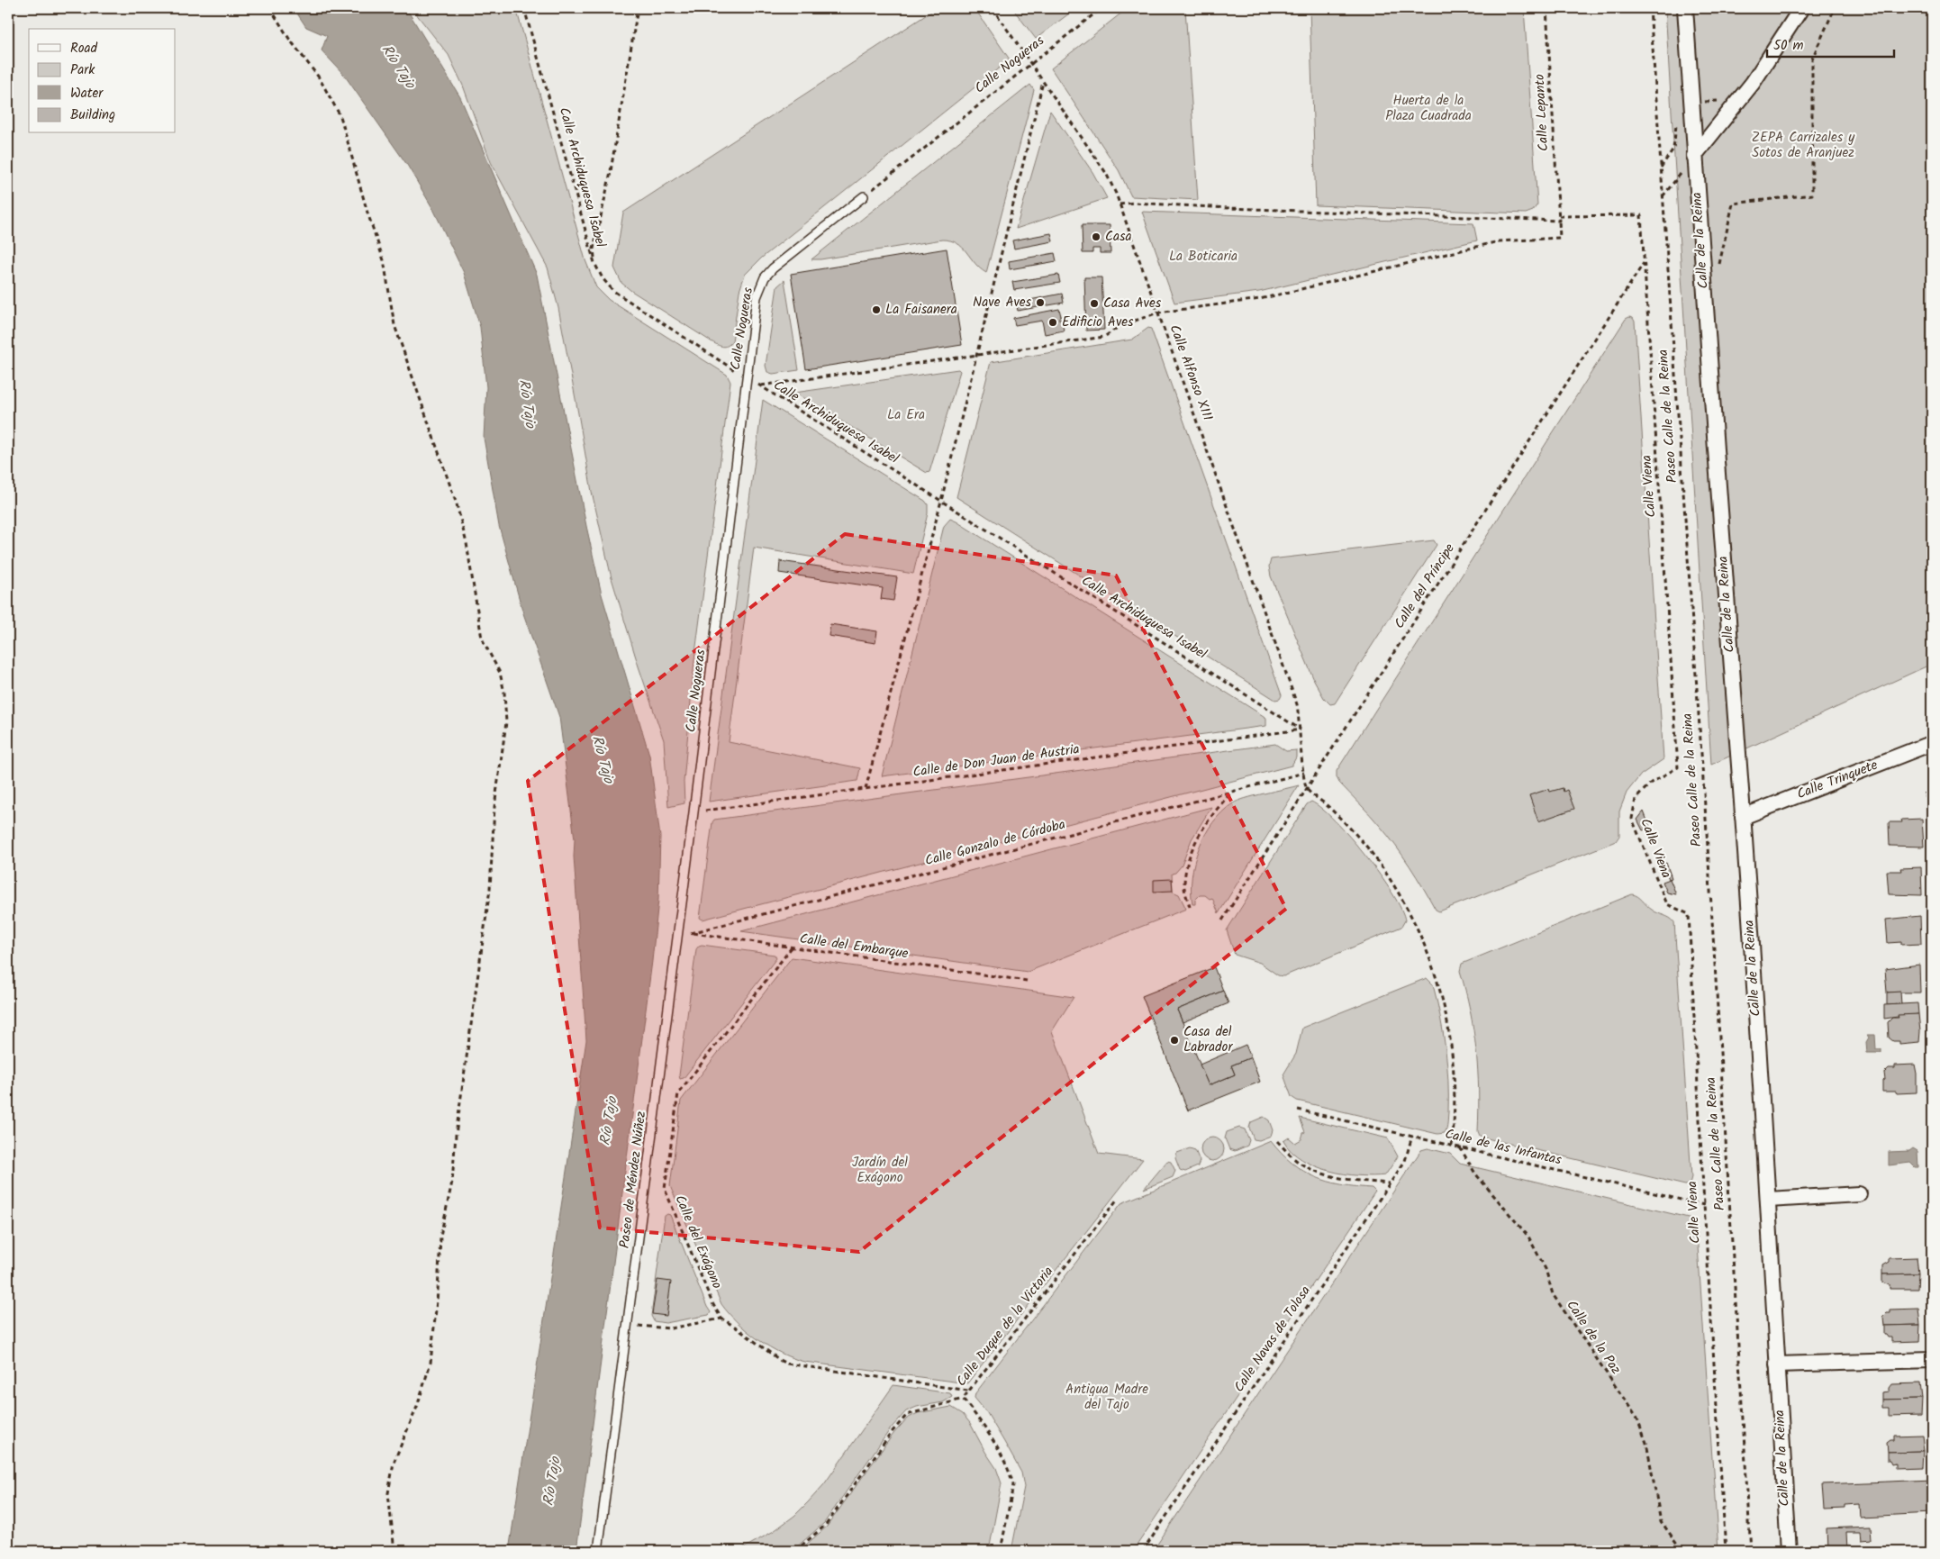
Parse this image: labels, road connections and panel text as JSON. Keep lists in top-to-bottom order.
{
  "streets": {
    "street": ["Calle de la Reina", "Calle Trinquete"],
    "lane": ["Calle Nogueras", "Paseo de Méndez Núñez"],
    "path": [
      "Calle Lepanto",
      "Calle Archiduquesa Isabel",
      "Calle Alfonso XIII",
      "Paseo Calle de la Reina",
      "Calle Viena",
      "Calle del Príncipe",
      "Calle de Don Juan de Austria",
      "Calle Gonzalo de Córdoba",
      "Calle del Embarque",
      "Calle de las Infantas",
      "Calle del Exágono",
      "Calle Duque de la Victoria",
      "Calle de la Paz",
      "Calle Navas de Tolosa"
    ]
  },
  "crossings": [
    ["Calle Nogueras", "Calle Archiduquesa Isabel"],
    ["Calle Nogueras", "Calle Alfonso XIII"],
    ["Calle Nogueras", "Calle de Don Juan de Austria"],
    ["Calle Nogueras", "Paseo de Méndez Núñez"],
    ["Calle Lepanto", "Calle Alfonso XIII"],
    ["Calle Lepanto", "Calle Viena"],
    ["Calle Archiduquesa Isabel", "Calle Alfonso XIII"],
    ["Calle Archiduquesa Isabel", "Calle de Don Juan de Austria"],
    ["Calle de la Reina", "Calle Trinquete"],
    ["Calle Alfonso XIII", "Calle del Príncipe"],
    ["Calle Alfonso XIII", "Calle de Don Juan de Austria"],
    ["Calle Alfonso XIII", "Calle Gonzalo de Córdoba"],
    ["Calle Viena", "Calle del Príncipe"],
    ["Calle Viena", "Calle de las Infantas"],
    ["Calle de Don Juan de Austria", "Paseo de Méndez Núñez"],
    ["Calle Gonzalo de Córdoba", "Calle del Embarque"],
    ["Calle del Embarque", "Paseo de Méndez Núñez"],
    ["Calle del Embarque", "Calle del Exágono"],
    ["Calle de las Infantas", "Calle de la Paz"],
    ["Calle de las Infantas", "Calle Navas de Tolosa"],
    ["Calle del Exágono", "Calle Duque de la Victoria"]
  ],
  "water": ["Río Tajo"],
  "parks": [
    "Huerta de la Plaza Cuadrada",
    "ZEPA Carrizales y Sotos de Aranjuez",
    "La Boticaria",
    "La Era",
    "Jardín del Exágono",
    "Antigua Madre del Tajo"
  ],
  "places": [
    "Casa",
    "Nave Aves",
    "Casa Aves",
    "La Faisanera",
    "Edificio Aves",
    "Casa del Labrador"
  ],
  "legend": [
    "Road",
    "Park",
    "Water",
    "Building"
  ],
  "scale_bar": "50 m"
}
